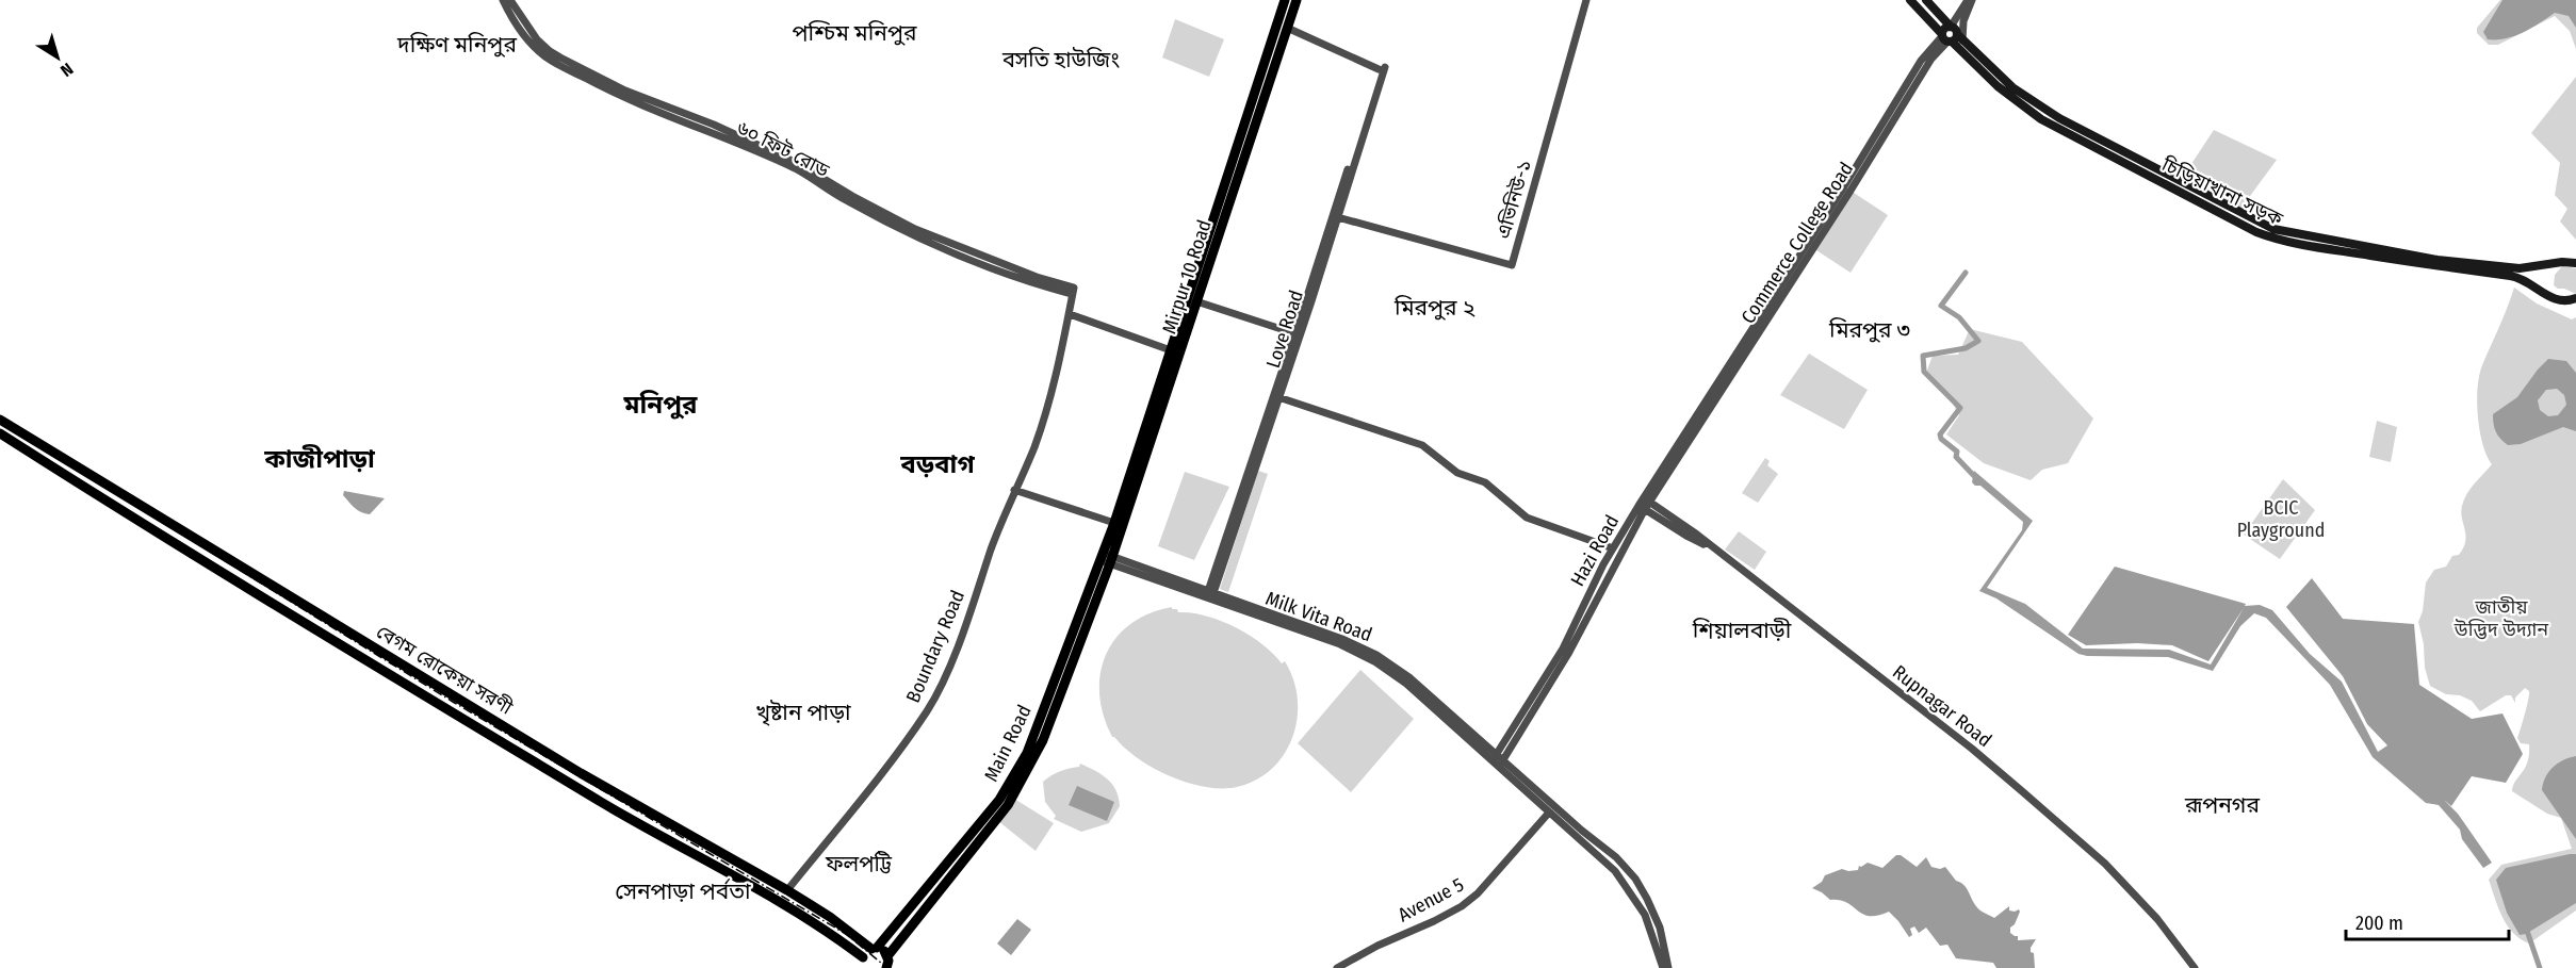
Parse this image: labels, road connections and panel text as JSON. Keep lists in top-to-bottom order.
{
  "streets": {
    "main road": [
      "চিড়িয়াখানা সড়ক",
      "Mirpur 10 Road",
      "বেগম রোকেয়া সরণী",
      "Main Road"
    ],
    "street": [
      "৬০ ফিট রোড",
      "এভিনিউ-১",
      "Commerce College Road",
      "Love Road",
      "Hazi Road",
      "Milk Vita Road",
      "Boundary Road",
      "Rupnagar Road",
      "Avenue 5"
    ]
  },
  "crossings": [
    ["৬০ ফিট রোড", "Boundary Road"],
    ["চিড়িয়াখানা সড়ক", "Commerce College Road"],
    ["এভিনিউ-১", "Love Road"],
    ["Commerce College Road", "Hazi Road"],
    ["Commerce College Road", "Rupnagar Road"],
    ["Mirpur 10 Road", "Love Road"],
    ["Mirpur 10 Road", "Milk Vita Road"],
    ["Mirpur 10 Road", "Main Road"],
    ["Love Road", "Milk Vita Road"],
    ["Hazi Road", "Milk Vita Road"],
    ["Hazi Road", "Rupnagar Road"],
    ["Milk Vita Road", "Main Road"],
    ["Milk Vita Road", "Avenue 5"],
    ["Boundary Road", "বেগম রোকেয়া সরণী"],
    ["বেগম রোকেয়া সরণী", "Main Road"]
  ],
  "districts": [
    "পশ্চিম মনিপুর",
    "দক্ষিণ মনিপুর",
    "বসতি হাউজিং",
    "মিরপুর ২",
    "মিরপুর ৩",
    "মনিপুর",
    "কাজীপাড়া",
    "বড়বাগ",
    "শিয়ালবাড়ী",
    "খৃষ্টান পাড়া",
    "রূপনগর",
    "ফলপট্টি",
    "সেনপাড়া পর্বতা"
  ],
  "parks": ["BCIC Playground", "জাতীয় উদ্ভিদ উদ্যান"],
  "scale_bar": "200 m",
  "north": "bottom right"
}
